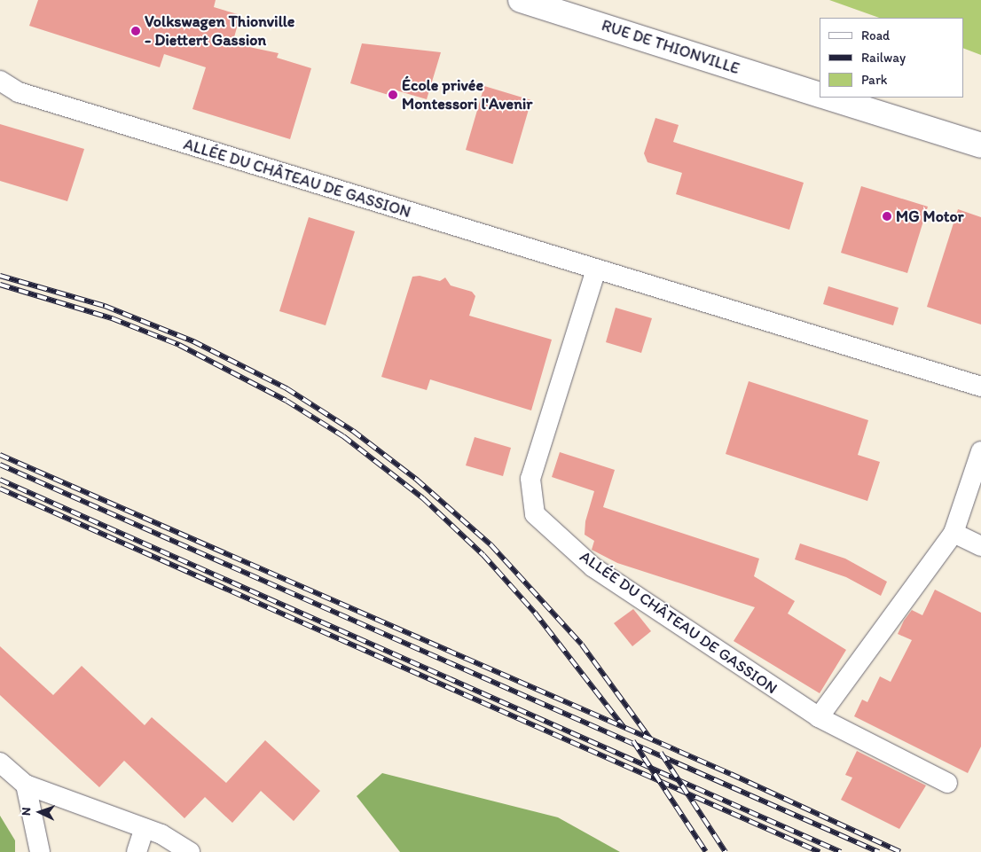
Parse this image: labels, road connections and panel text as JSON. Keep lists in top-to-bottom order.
{
  "streets": {
    "main road": ["RUE DE THIONVILLE"],
    "street": ["ALLÉE DU CHÂTEAU DE GASSION"]
  },
  "places": ["Volkswagen Thionville - Diettert Gassion", "École privée Montessori l'Avenir", "MG Motor"],
  "legend": ["Road", "Railway", "Park"],
  "north": "left"
}
